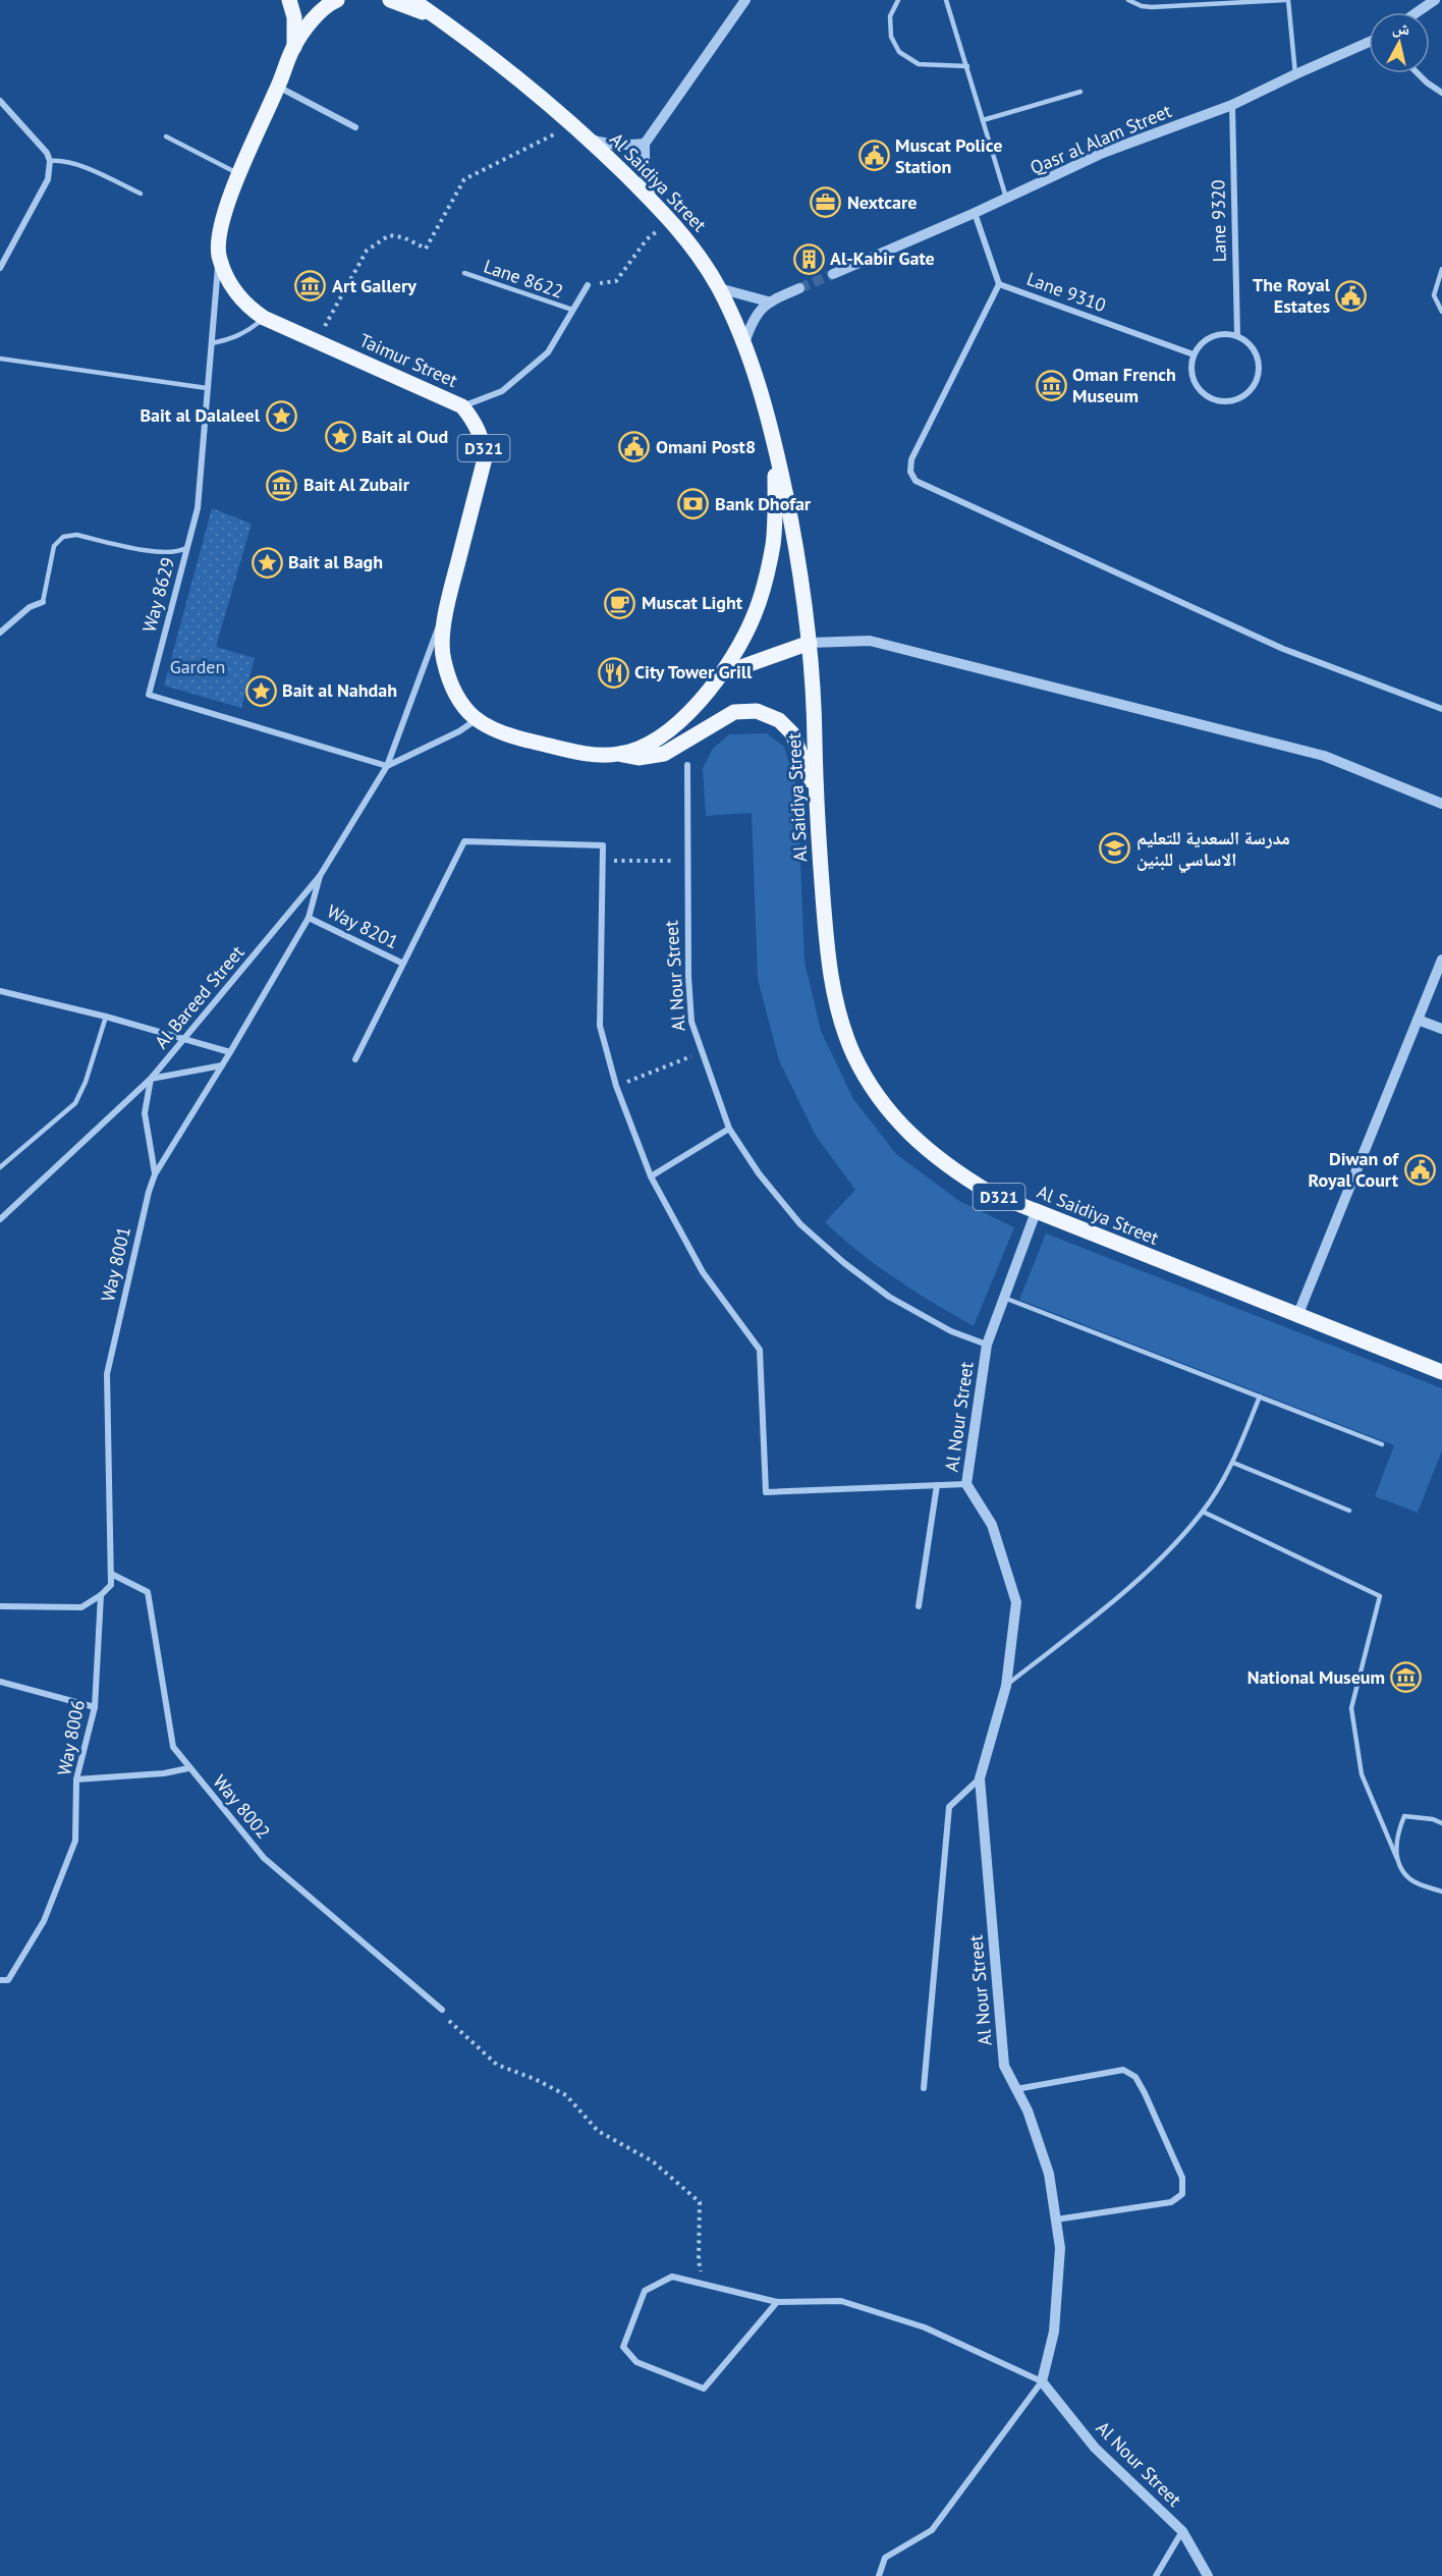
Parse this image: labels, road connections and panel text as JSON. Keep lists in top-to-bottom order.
{
  "streets": {
    "main road": ["Al Saidiya Street", "Taimur Street", "D321"],
    "street": [
      "Qasr al Alam Street",
      "Lane 9320",
      "Lane 9310",
      "Way 8629",
      "Way 8201",
      "Al Nour Street",
      "Al Bareed Street",
      "Way 8001",
      "Way 8006",
      "Way 8002"
    ],
    "lane": ["Lane 8622"]
  },
  "crossings": [
    ["Qasr al Alam Street", "Lane 9320"],
    ["Qasr al Alam Street", "Lane 9310"],
    ["Al Saidiya Street", "Taimur Street"],
    ["Al Saidiya Street", "D321"],
    ["Al Saidiya Street", "Al Nour Street"],
    ["Lane 9320", "Lane 9310"],
    ["Taimur Street", "Way 8629"],
    ["Taimur Street", "Al Bareed Street"],
    ["Way 8629", "Al Bareed Street"],
    ["Way 8201", "Way 8001"],
    ["Al Bareed Street", "Way 8001"],
    ["Way 8001", "Way 8006"],
    ["Way 8001", "Way 8002"]
  ],
  "parks": ["Garden"],
  "places": {
    "public building": [
      "Muscat Police Station",
      "The Royal Estates",
      "Omani Post8",
      "Diwan of Royal Court"
    ],
    "office": ["Nextcare"],
    "building": ["Al-Kabir Gate"],
    "museum": [
      "Art Gallery",
      "Oman French Museum",
      "Bait Al Zubair",
      "National Museum"
    ],
    "place": [
      "Bait al Dalaleel",
      "Bait al Oud",
      "Bait al Bagh",
      "Bait al Nahdah"
    ],
    "bank": ["Bank Dhofar"],
    "cafe": ["Muscat Light"],
    "restaurant": ["City Tower Grill"],
    "school or university": ["مدرسة السعدية للتعليم الاساسي للبنين"]
  },
  "north": "top"
}
